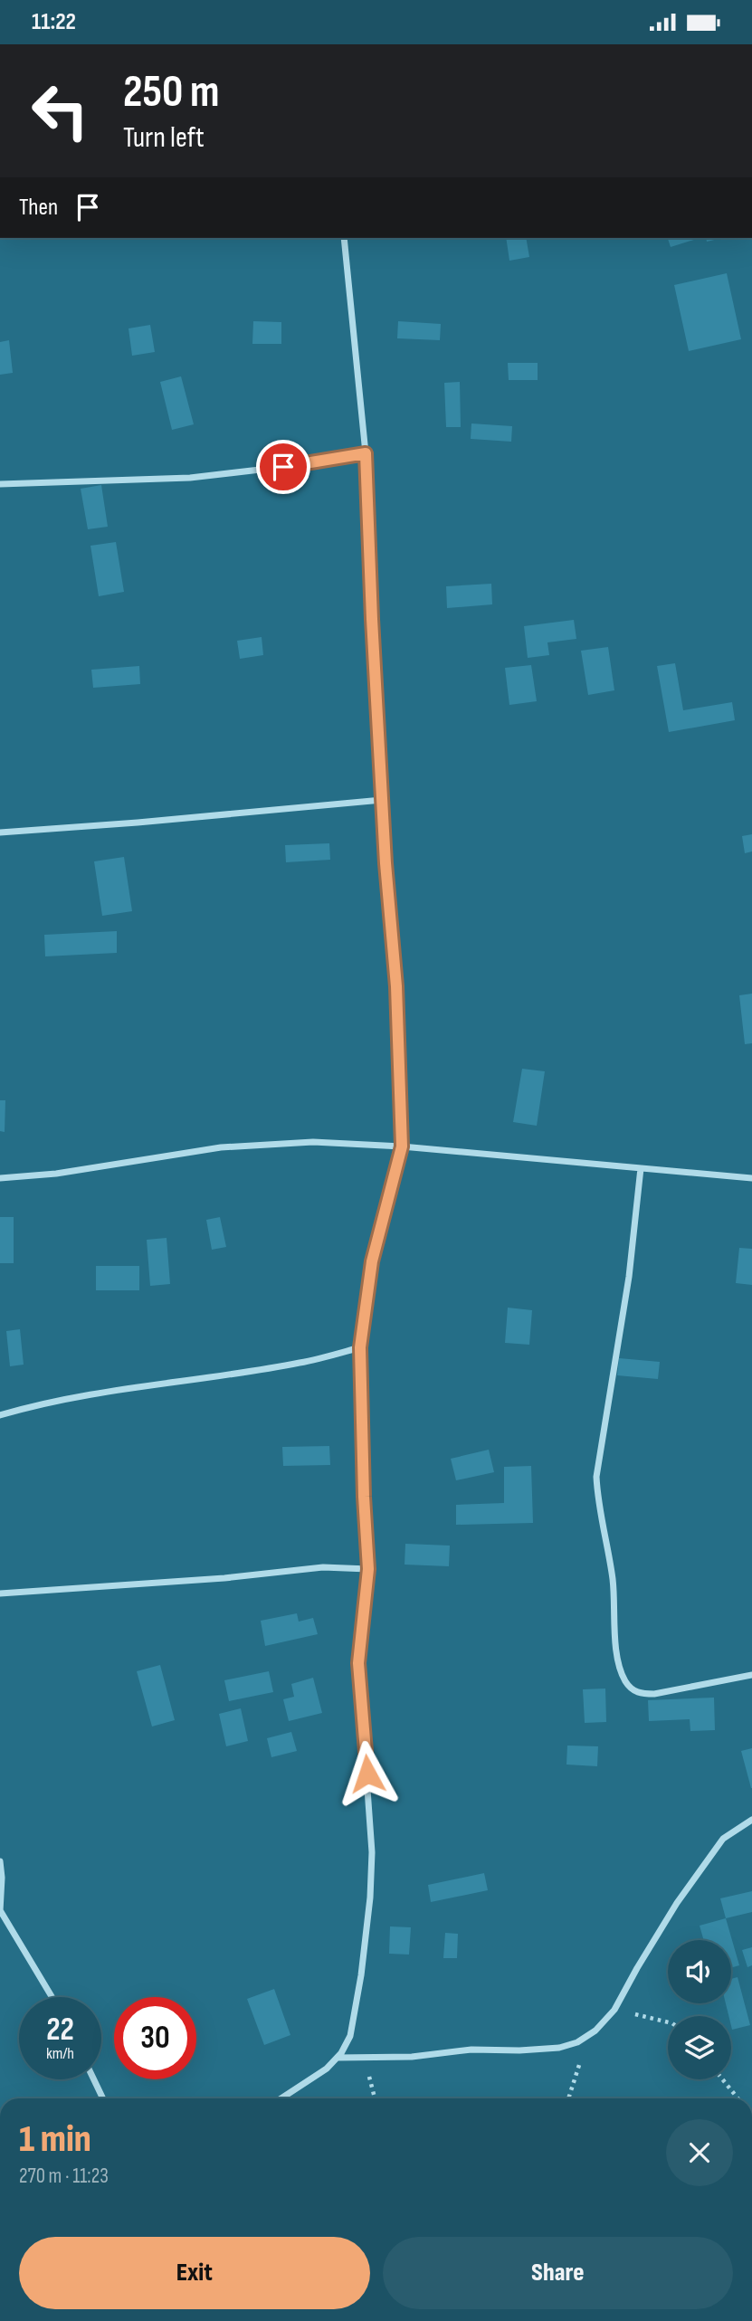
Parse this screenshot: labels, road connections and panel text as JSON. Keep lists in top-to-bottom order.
{
  "page": {
    "status": "11:22",
    "turn": ["250 m", "Turn left"],
    "then": "Then",
    "speed": "22 km/h",
    "limit": "30",
    "heading": ["1 min", "270 m · 11:23"],
    "buttons": ["Exit", "Share"]
  }
}
